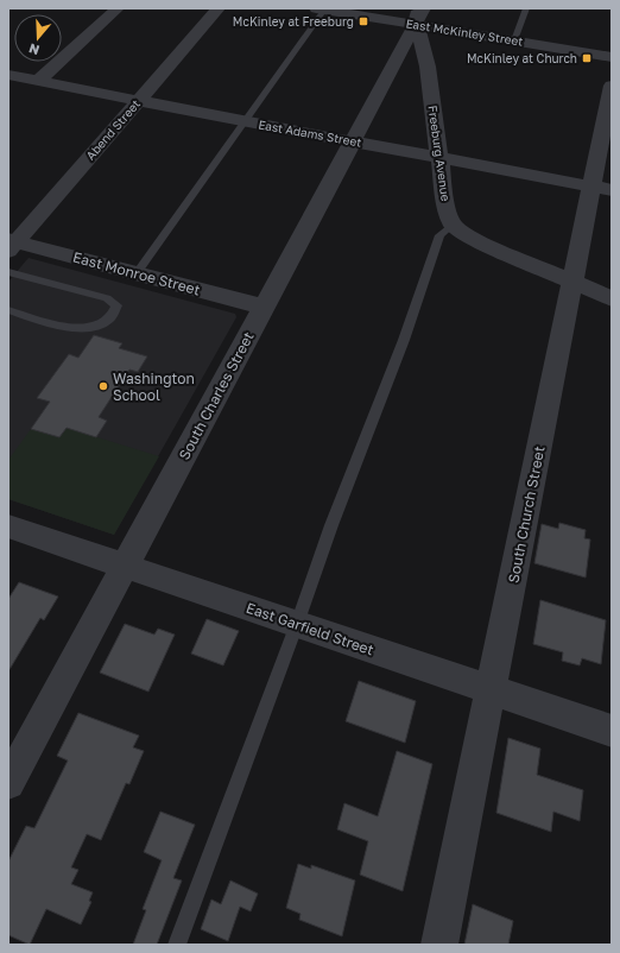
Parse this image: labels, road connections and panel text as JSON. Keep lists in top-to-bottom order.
{
  "streets": {
    "street": [
      "East McKinley Street",
      "Abend Street",
      "East Adams Street",
      "Freeburg Avenue",
      "East Monroe Street",
      "South Charles Street",
      "South Church Street",
      "East Garfield Street"
    ]
  },
  "crossings": [
    ["East McKinley Street", "Freeburg Avenue"],
    ["East McKinley Street", "South Charles Street"],
    ["Abend Street", "East Adams Street"],
    ["Abend Street", "East Monroe Street"],
    ["East Adams Street", "Freeburg Avenue"],
    ["East Adams Street", "South Charles Street"],
    ["East Adams Street", "South Church Street"],
    ["Freeburg Avenue", "South Charles Street"],
    ["East Monroe Street", "South Charles Street"],
    ["South Charles Street", "East Garfield Street"],
    ["South Church Street", "East Garfield Street"]
  ],
  "places": {
    "transit": ["McKinley at Freeburg", "McKinley at Church"],
    "other": ["Washington School"]
  },
  "north": "bottom"
}
